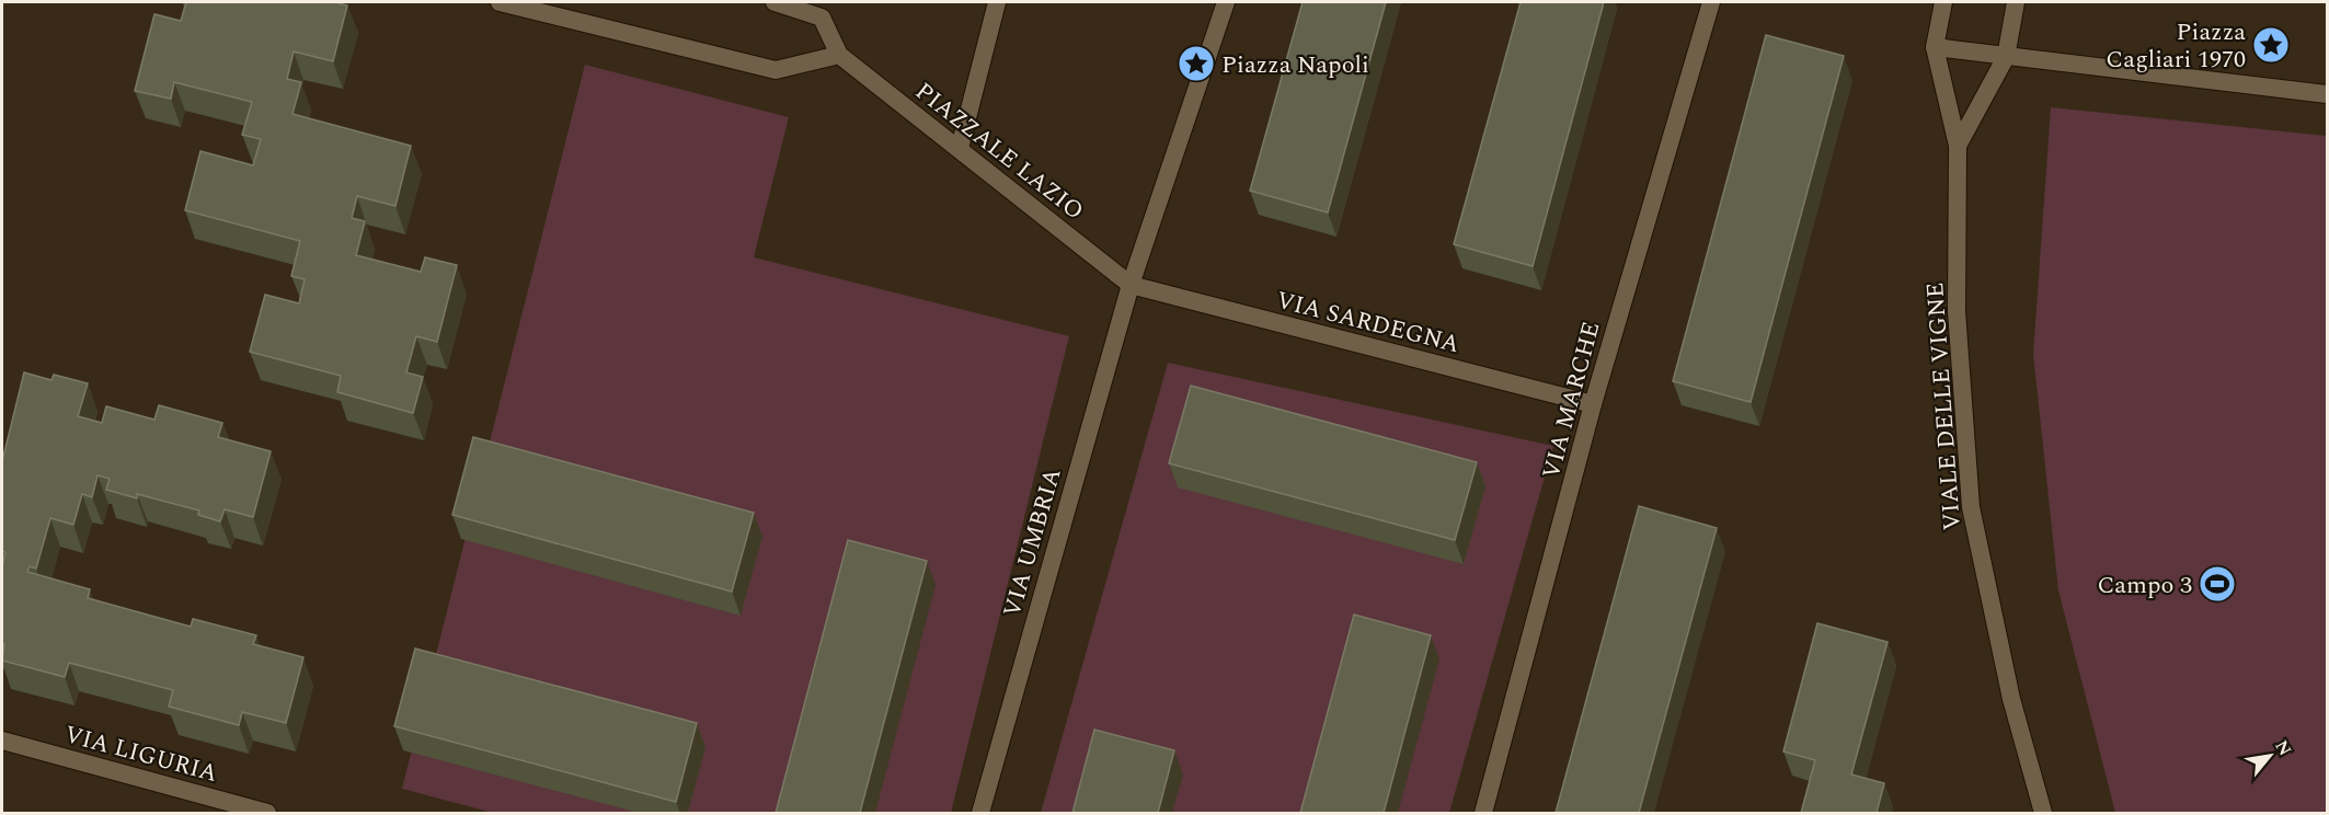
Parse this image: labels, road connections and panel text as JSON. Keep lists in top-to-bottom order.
{
  "streets": {
    "street": [
      "PIAZZALE LAZIO",
      "VIA SARDEGNA",
      "VIA MARCHE",
      "VIALE DELLE VIGNE",
      "VIA UMBRIA",
      "VIA LIGURIA"
    ]
  },
  "crossings": [
    ["PIAZZALE LAZIO", "VIA SARDEGNA"],
    ["PIAZZALE LAZIO", "VIA UMBRIA"],
    ["VIA SARDEGNA", "VIA MARCHE"],
    ["VIA SARDEGNA", "VIA UMBRIA"]
  ],
  "places": {
    "place": ["Piazza Cagliari 1970", "Piazza Napoli"],
    "sports": ["Campo 3"]
  },
  "north": "top right"
}
